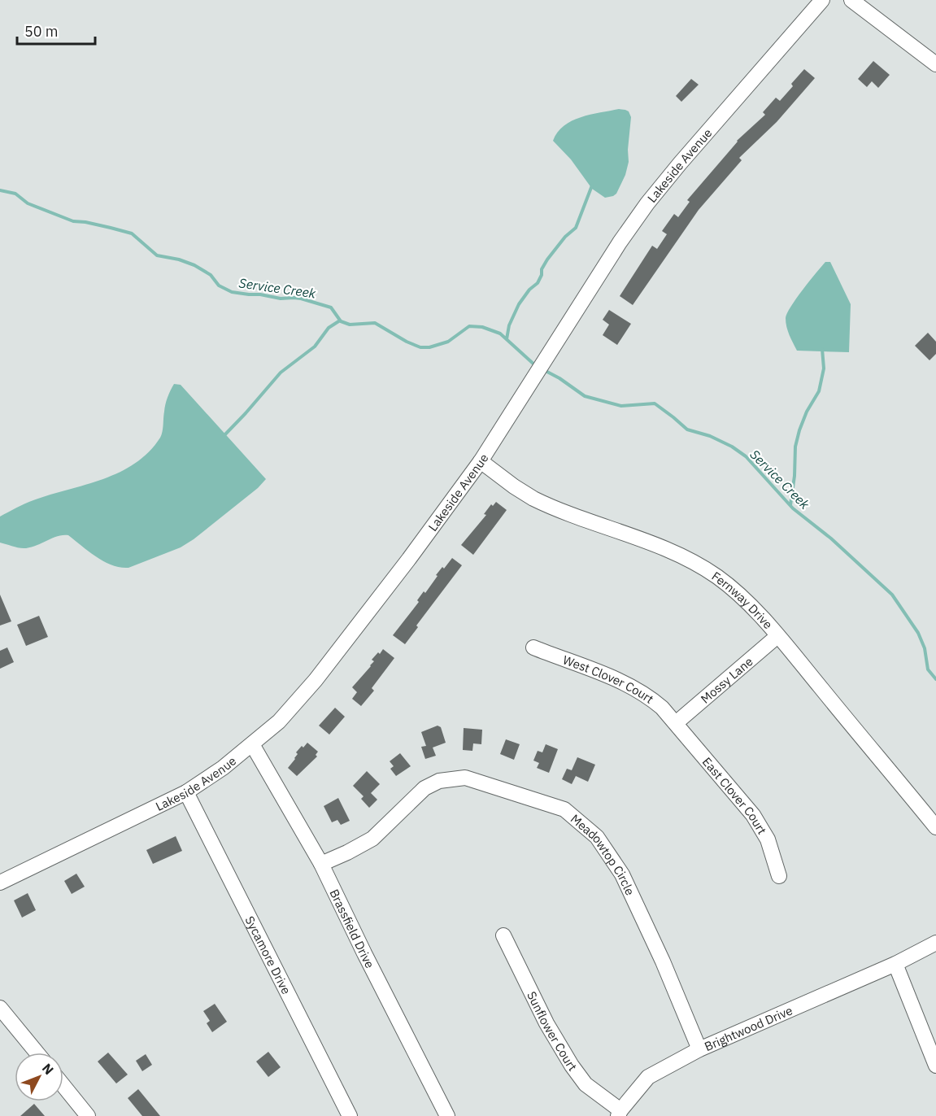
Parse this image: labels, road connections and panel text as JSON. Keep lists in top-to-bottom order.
{
  "streets": {
    "street": [
      "Lakeside Avenue",
      "Fernway Drive",
      "Mossy Lane",
      "West Clover Court",
      "East Clover Court",
      "Meadowtop Circle",
      "Brassfield Drive",
      "Sycamore Drive",
      "Brightwood Drive",
      "Sunflower Court"
    ]
  },
  "crossings": [
    ["Lakeside Avenue", "Fernway Drive"],
    ["Lakeside Avenue", "Brassfield Drive"],
    ["Lakeside Avenue", "Sycamore Drive"],
    ["Fernway Drive", "Mossy Lane"],
    ["Mossy Lane", "West Clover Court"],
    ["Mossy Lane", "East Clover Court"],
    ["West Clover Court", "East Clover Court"],
    ["Meadowtop Circle", "Brassfield Drive"],
    ["Meadowtop Circle", "Brightwood Drive"],
    ["Brightwood Drive", "Sunflower Court"]
  ],
  "water": ["Service Creek"],
  "scale_bar": "50 m",
  "north": "top right"
}
